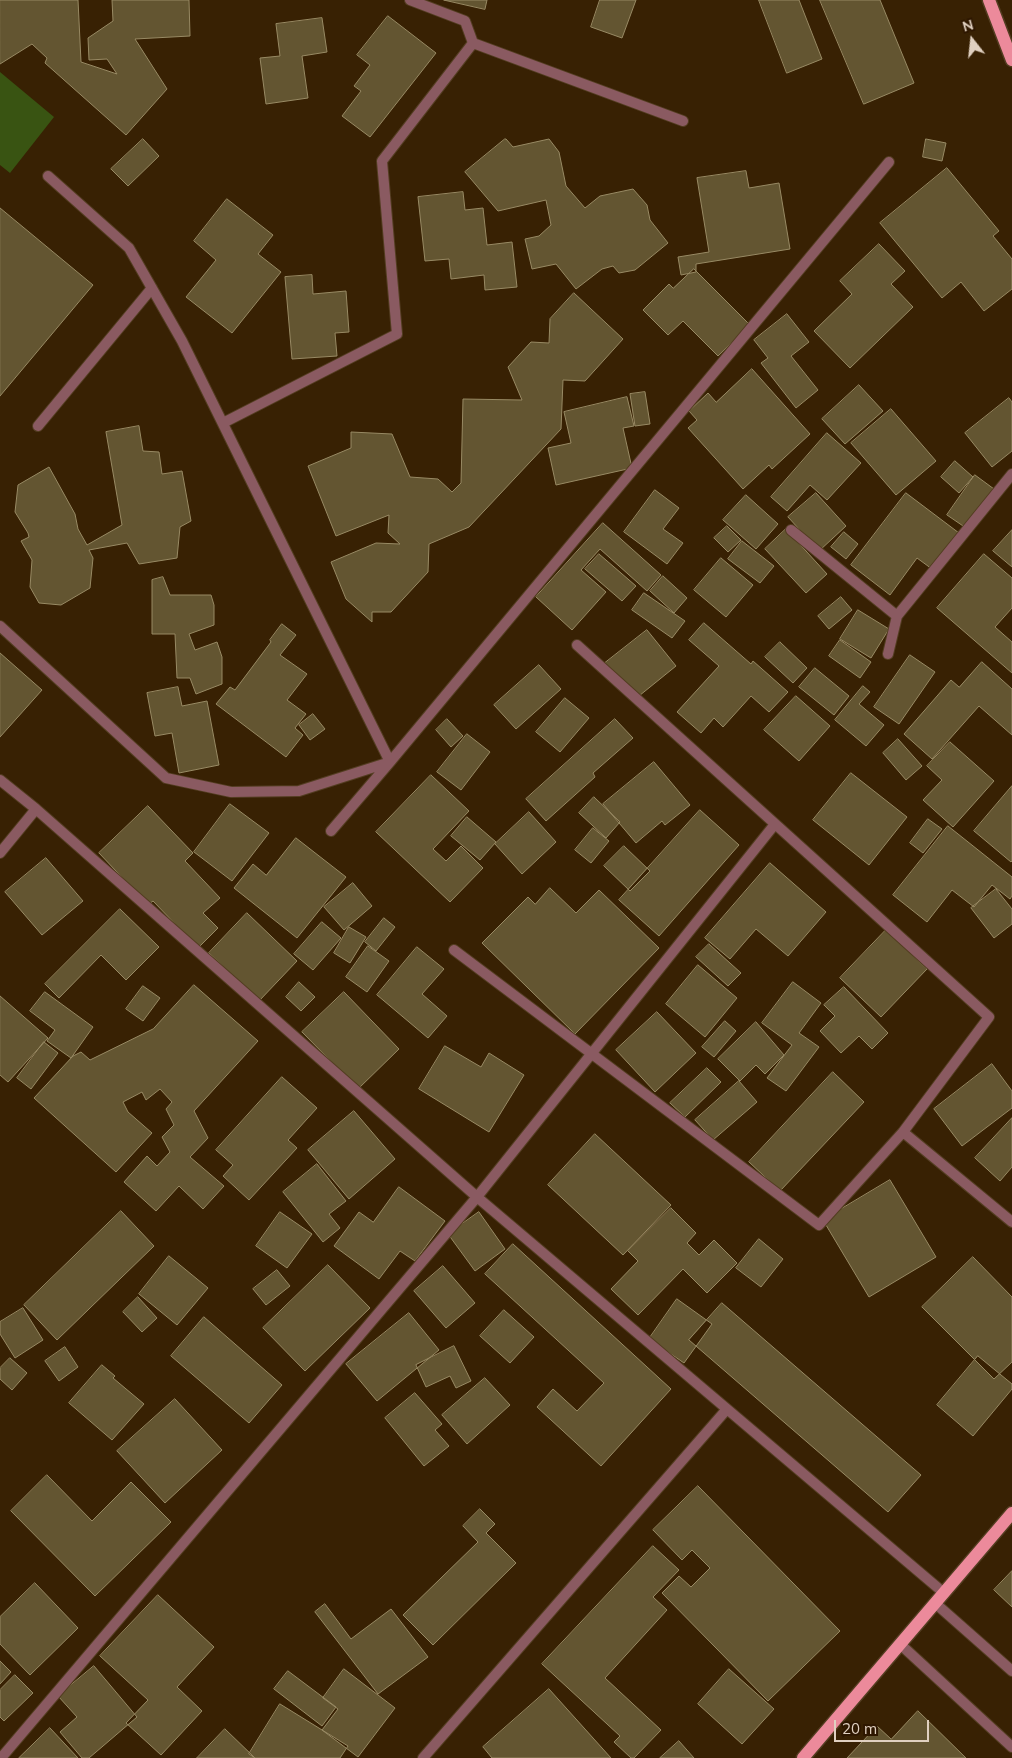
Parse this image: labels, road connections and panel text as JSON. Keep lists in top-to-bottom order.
{
  "scale_bar": "20 m",
  "north": "top"
}
